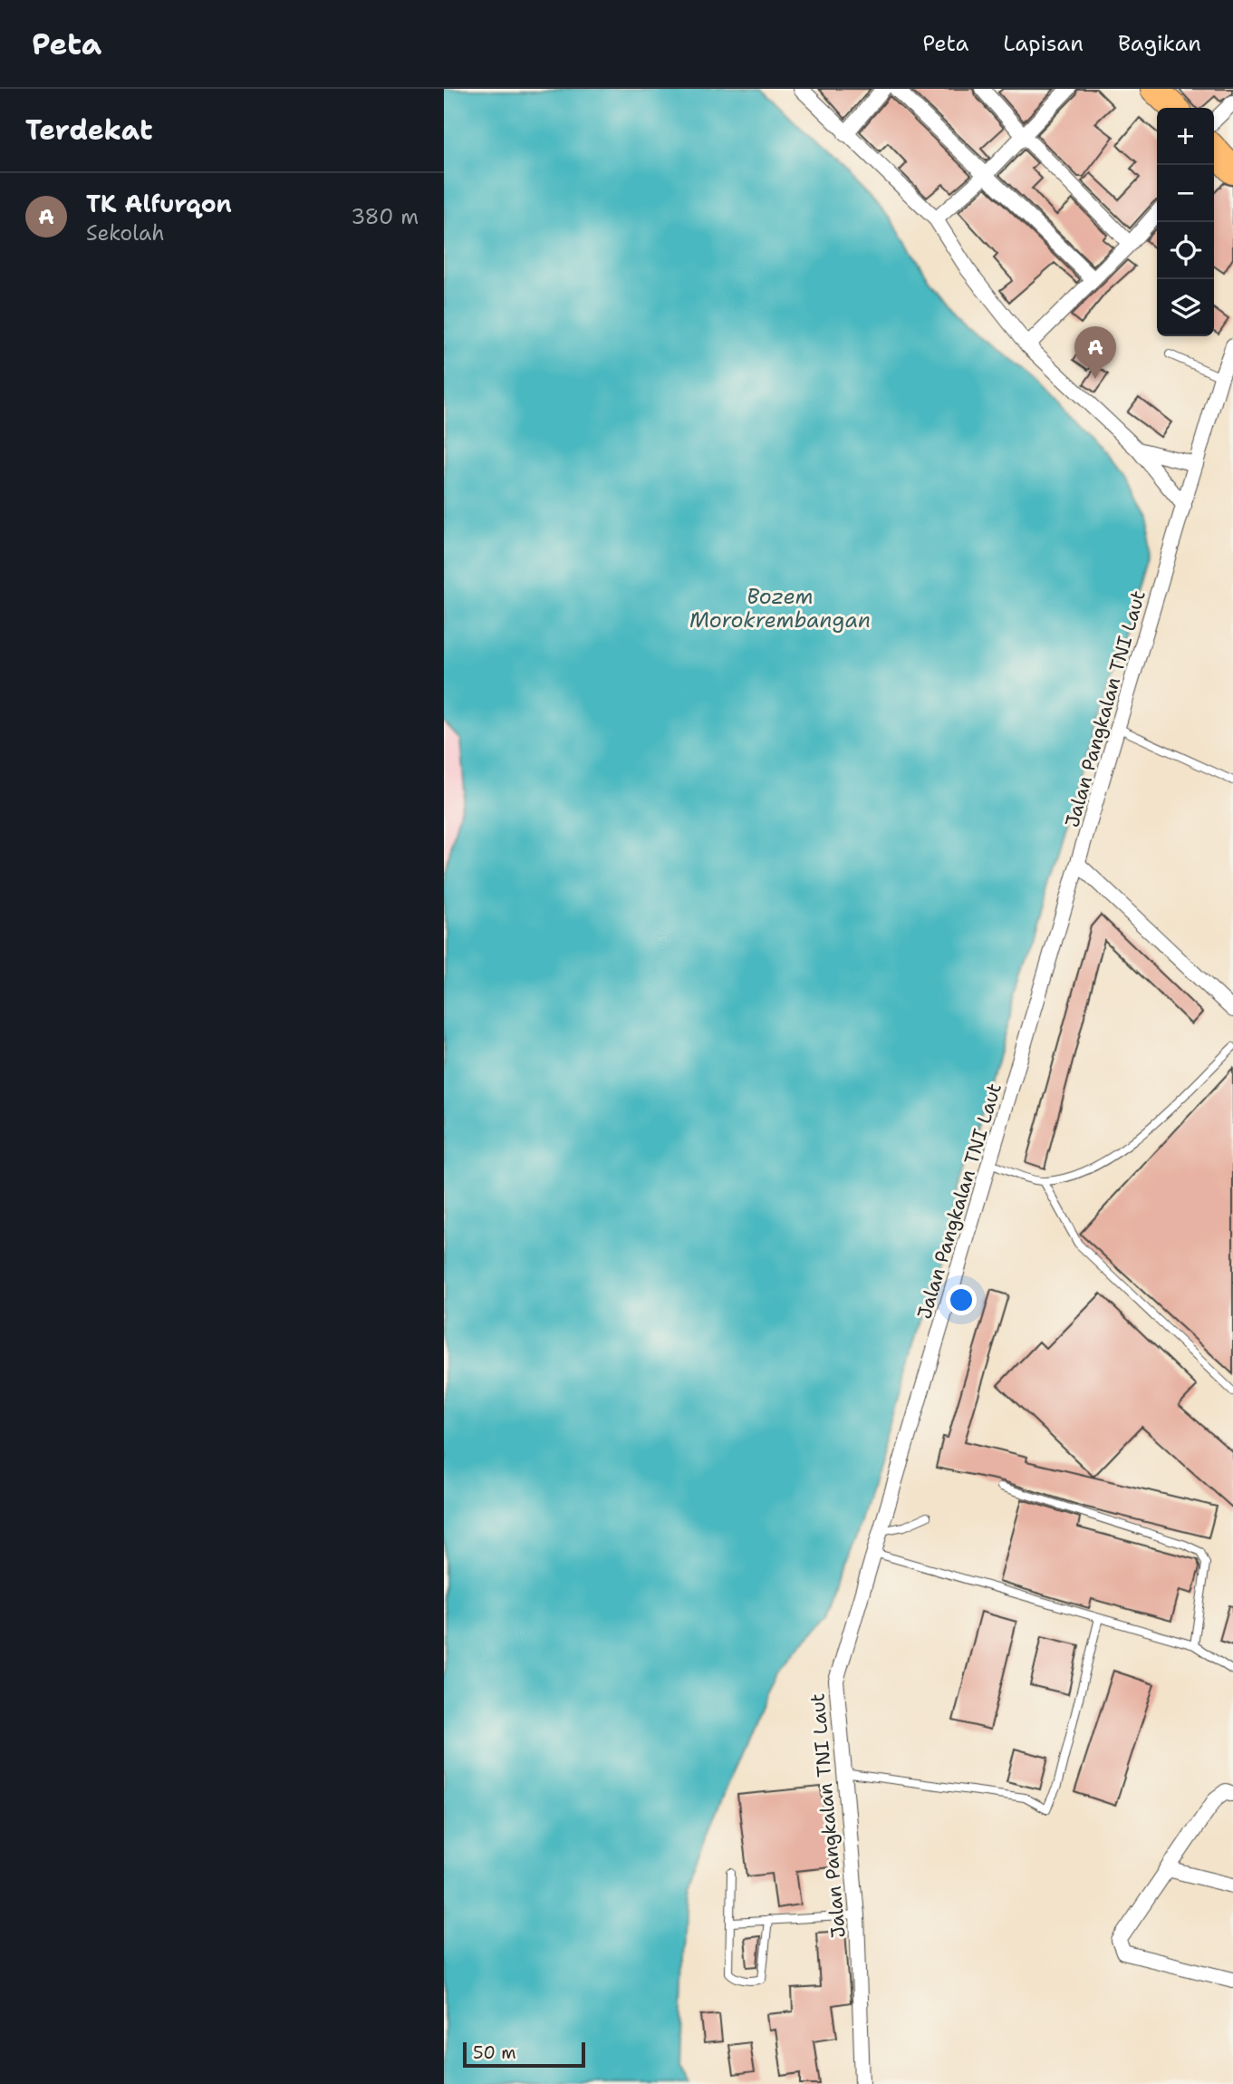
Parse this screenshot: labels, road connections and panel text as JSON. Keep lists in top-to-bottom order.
{
  "streets": {
    "street": ["Jalan Pangkalan TNI Laut"]
  },
  "water": ["Bozem Morokrembangan"],
  "scale_bar": "50 m",
  "page": {
    "header": "Peta",
    "nav": ["Peta", "Lapisan", "Bagikan"],
    "heading": "Terdekat",
    "map_buttons": ["+", "−"],
    "list": [
      {
        "mark": "A",
        "name": "TK Alfurqon",
        "note": "Sekolah",
        "value": "380 m"
      }
    ],
    "pins": "A",
    "scale": "50 m"
  }
}
